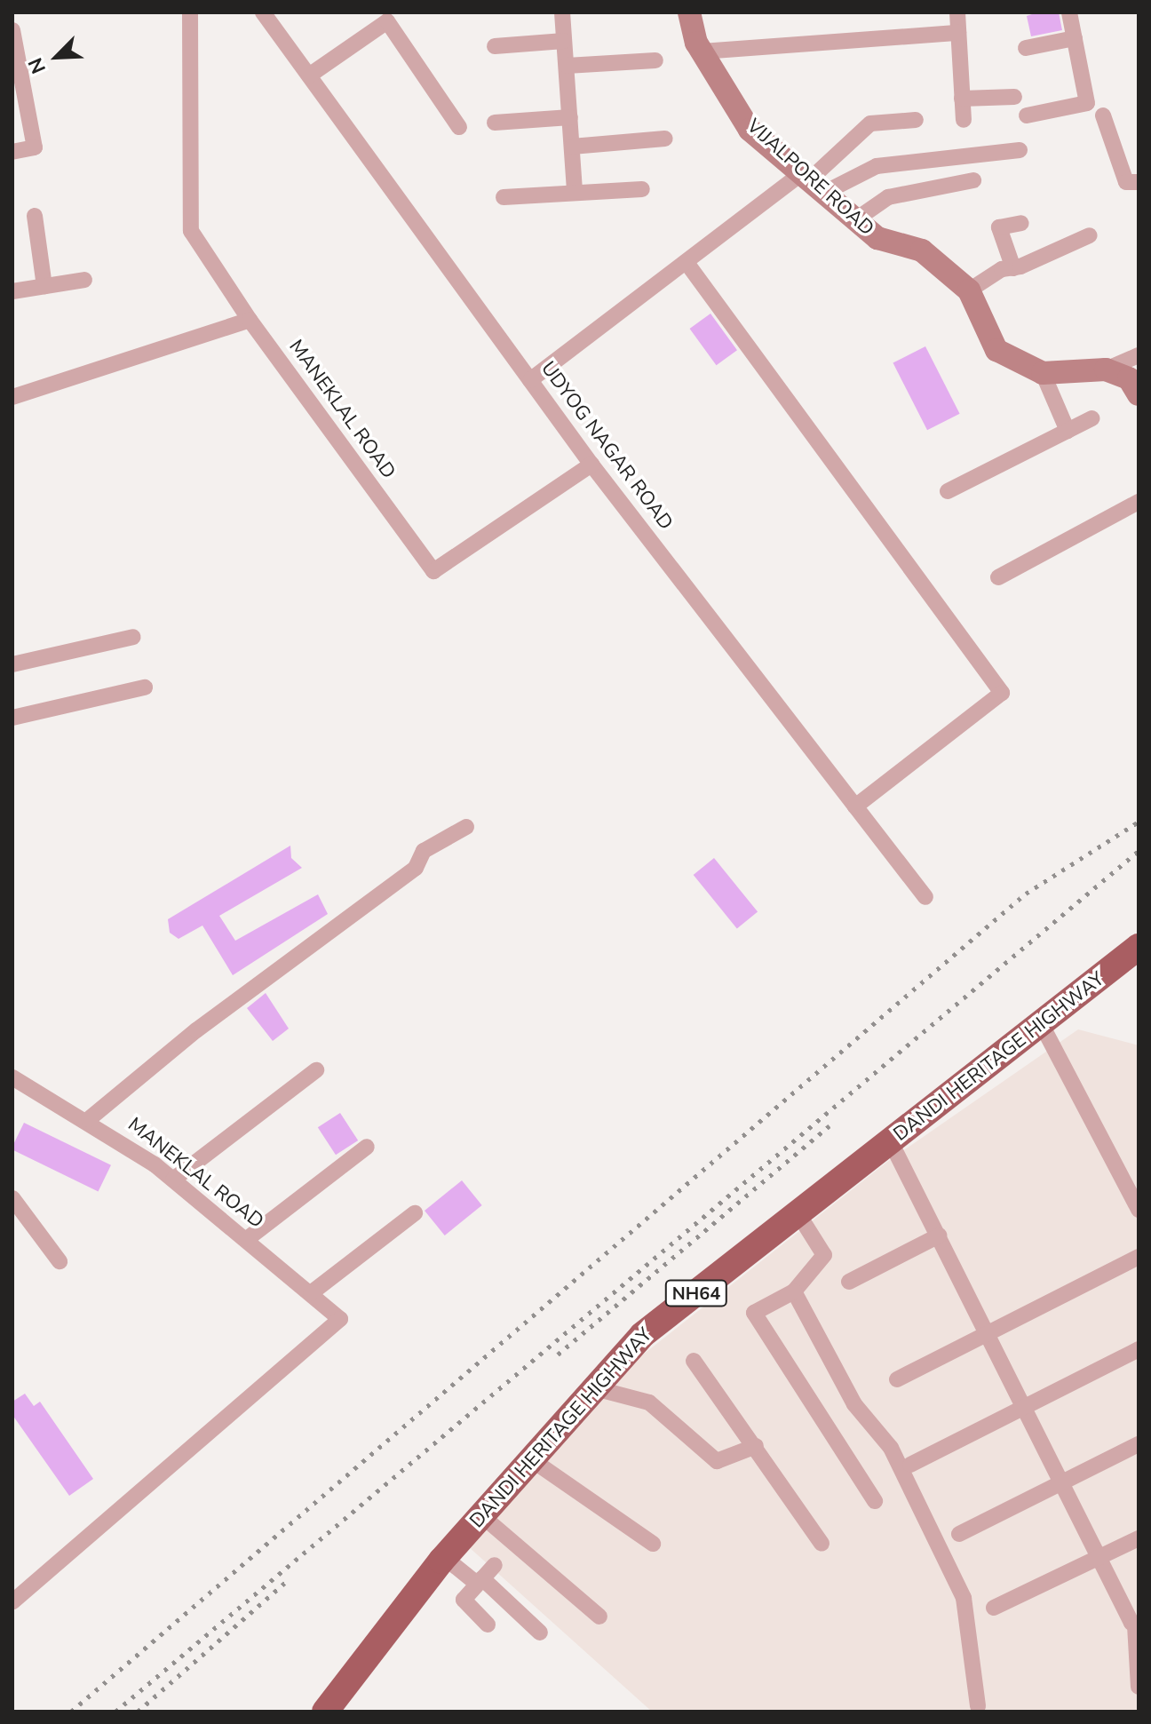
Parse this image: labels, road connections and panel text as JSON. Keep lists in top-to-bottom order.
{
  "streets": {
    "highway": ["DANDI HERITAGE HIGHWAY", "NH64"],
    "main road": ["VIJALPORE ROAD"],
    "street": ["MANEKLAL ROAD", "UDYOG NAGAR ROAD"]
  },
  "crossings": [
    ["MANEKLAL ROAD", "UDYOG NAGAR ROAD"]
  ],
  "north": "bottom left"
}
